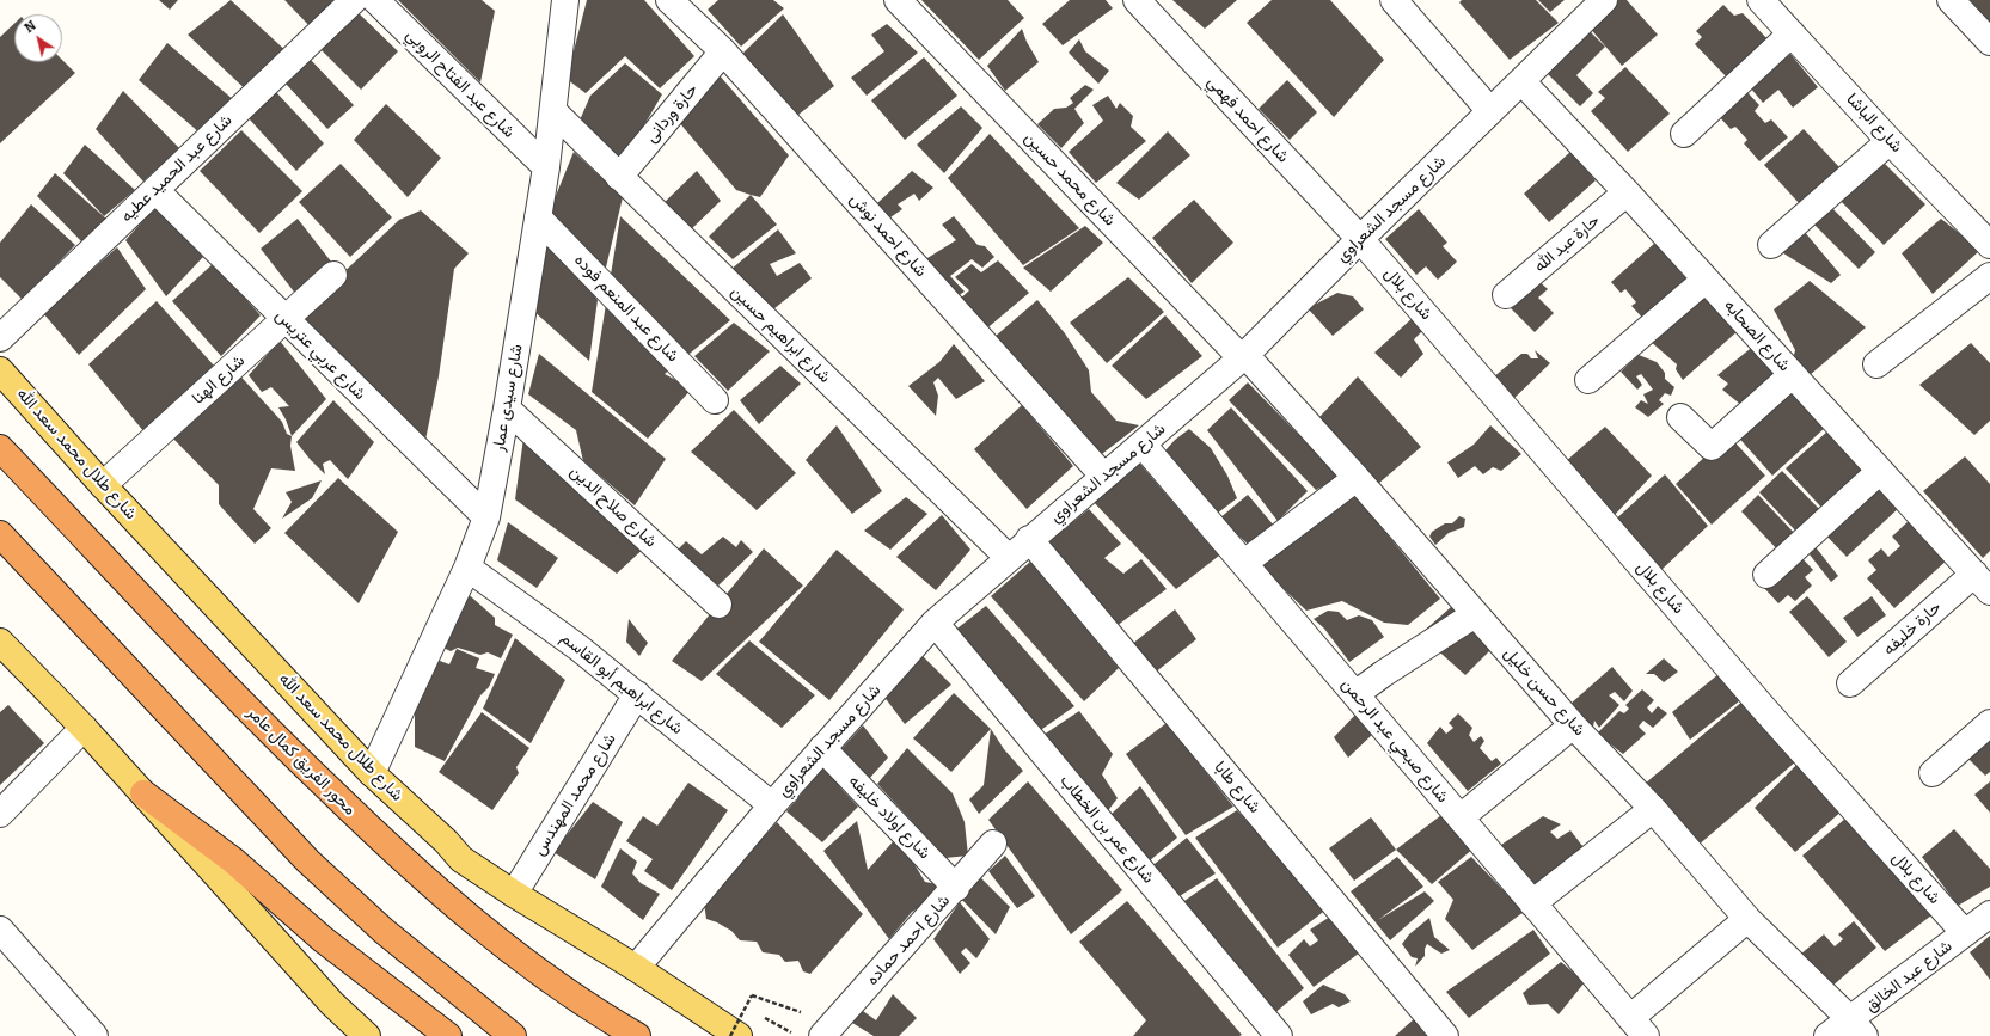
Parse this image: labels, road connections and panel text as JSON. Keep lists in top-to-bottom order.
{
  "streets": {
    "highway": ["محور الفريق كمال عامر"],
    "main road": ["شارع طلال محمد سعد الله"],
    "street": [
      "شارع عبد الفتاح الروبي",
      "حارة وردانى",
      "شارع احمد فهمي",
      "شارع الباشا",
      "شارع عبد الحميد عطيه",
      "شارع محمد حسين",
      "شارع مسجد الشعراوي",
      "شارع احمد نوش",
      "حارة عبد الله",
      "شارع بلال",
      "شارع عبد المنعم فوده",
      "شارع ابراهيم حسين",
      "شارع الصحابه",
      "شارع عربي عتريس",
      "شارع الهنا",
      "شارع سيدى عمار",
      "شارع صلاح الدين",
      "حارة خليفه",
      "شارع ابراهيم أبو القاسم",
      "شارع حسن خليل",
      "شارع صبحي عبد الرحمن",
      "شارع طابا",
      "شارع محمد المهندس",
      "شارع اولاد خليفه",
      "شارع عمر بن الخطاب",
      "شارع احمد حماده",
      "شارع عبد الخالق"
    ]
  },
  "crossings": [
    ["شارع عبد الفتاح الروبي", "شارع سيدى عمار"],
    ["حارة وردانى", "شارع احمد نوش"],
    ["حارة وردانى", "شارع ابراهيم حسين"],
    ["شارع احمد فهمي", "شارع مسجد الشعراوي"],
    ["شارع احمد فهمي", "شارع بلال"],
    ["شارع عبد الحميد عطيه", "شارع عربي عتريس"],
    ["شارع محمد حسين", "شارع مسجد الشعراوي"],
    ["شارع محمد حسين", "شارع حسن خليل"],
    ["شارع مسجد الشعراوي", "شارع احمد نوش"],
    ["شارع مسجد الشعراوي", "شارع بلال"],
    ["شارع مسجد الشعراوي", "شارع ابراهيم حسين"],
    ["شارع مسجد الشعراوي", "شارع الصحابه"],
    ["شارع مسجد الشعراوي", "شارع طلال محمد سعد الله"],
    ["شارع مسجد الشعراوي", "شارع ابراهيم أبو القاسم"],
    ["شارع مسجد الشعراوي", "شارع حسن خليل"],
    ["شارع مسجد الشعراوي", "شارع صبحي عبد الرحمن"],
    ["شارع مسجد الشعراوي", "شارع طابا"],
    ["شارع مسجد الشعراوي", "شارع اولاد خليفه"],
    ["شارع مسجد الشعراوي", "شارع عمر بن الخطاب"],
    ["حارة عبد الله", "شارع الصحابه"],
    ["شارع بلال", "شارع عبد الخالق"],
    ["شارع عبد المنعم فوده", "شارع سيدى عمار"],
    ["شارع ابراهيم حسين", "شارع سيدى عمار"],
    ["شارع الصحابه", "حارة خليفه"],
    ["شارع عربي عتريس", "شارع الهنا"],
    ["شارع عربي عتريس", "شارع سيدى عمار"],
    ["شارع الهنا", "شارع طلال محمد سعد الله"],
    ["شارع سيدى عمار", "شارع طلال محمد سعد الله"],
    ["شارع سيدى عمار", "شارع صلاح الدين"],
    ["شارع سيدى عمار", "شارع ابراهيم أبو القاسم"],
    ["شارع طلال محمد سعد الله", "شارع محمد المهندس"],
    ["شارع ابراهيم أبو القاسم", "شارع محمد المهندس"],
    ["شارع حسن خليل", "شارع عبد الخالق"],
    ["شارع اولاد خليفه", "شارع احمد حماده"]
  ],
  "north": "top left"
}
